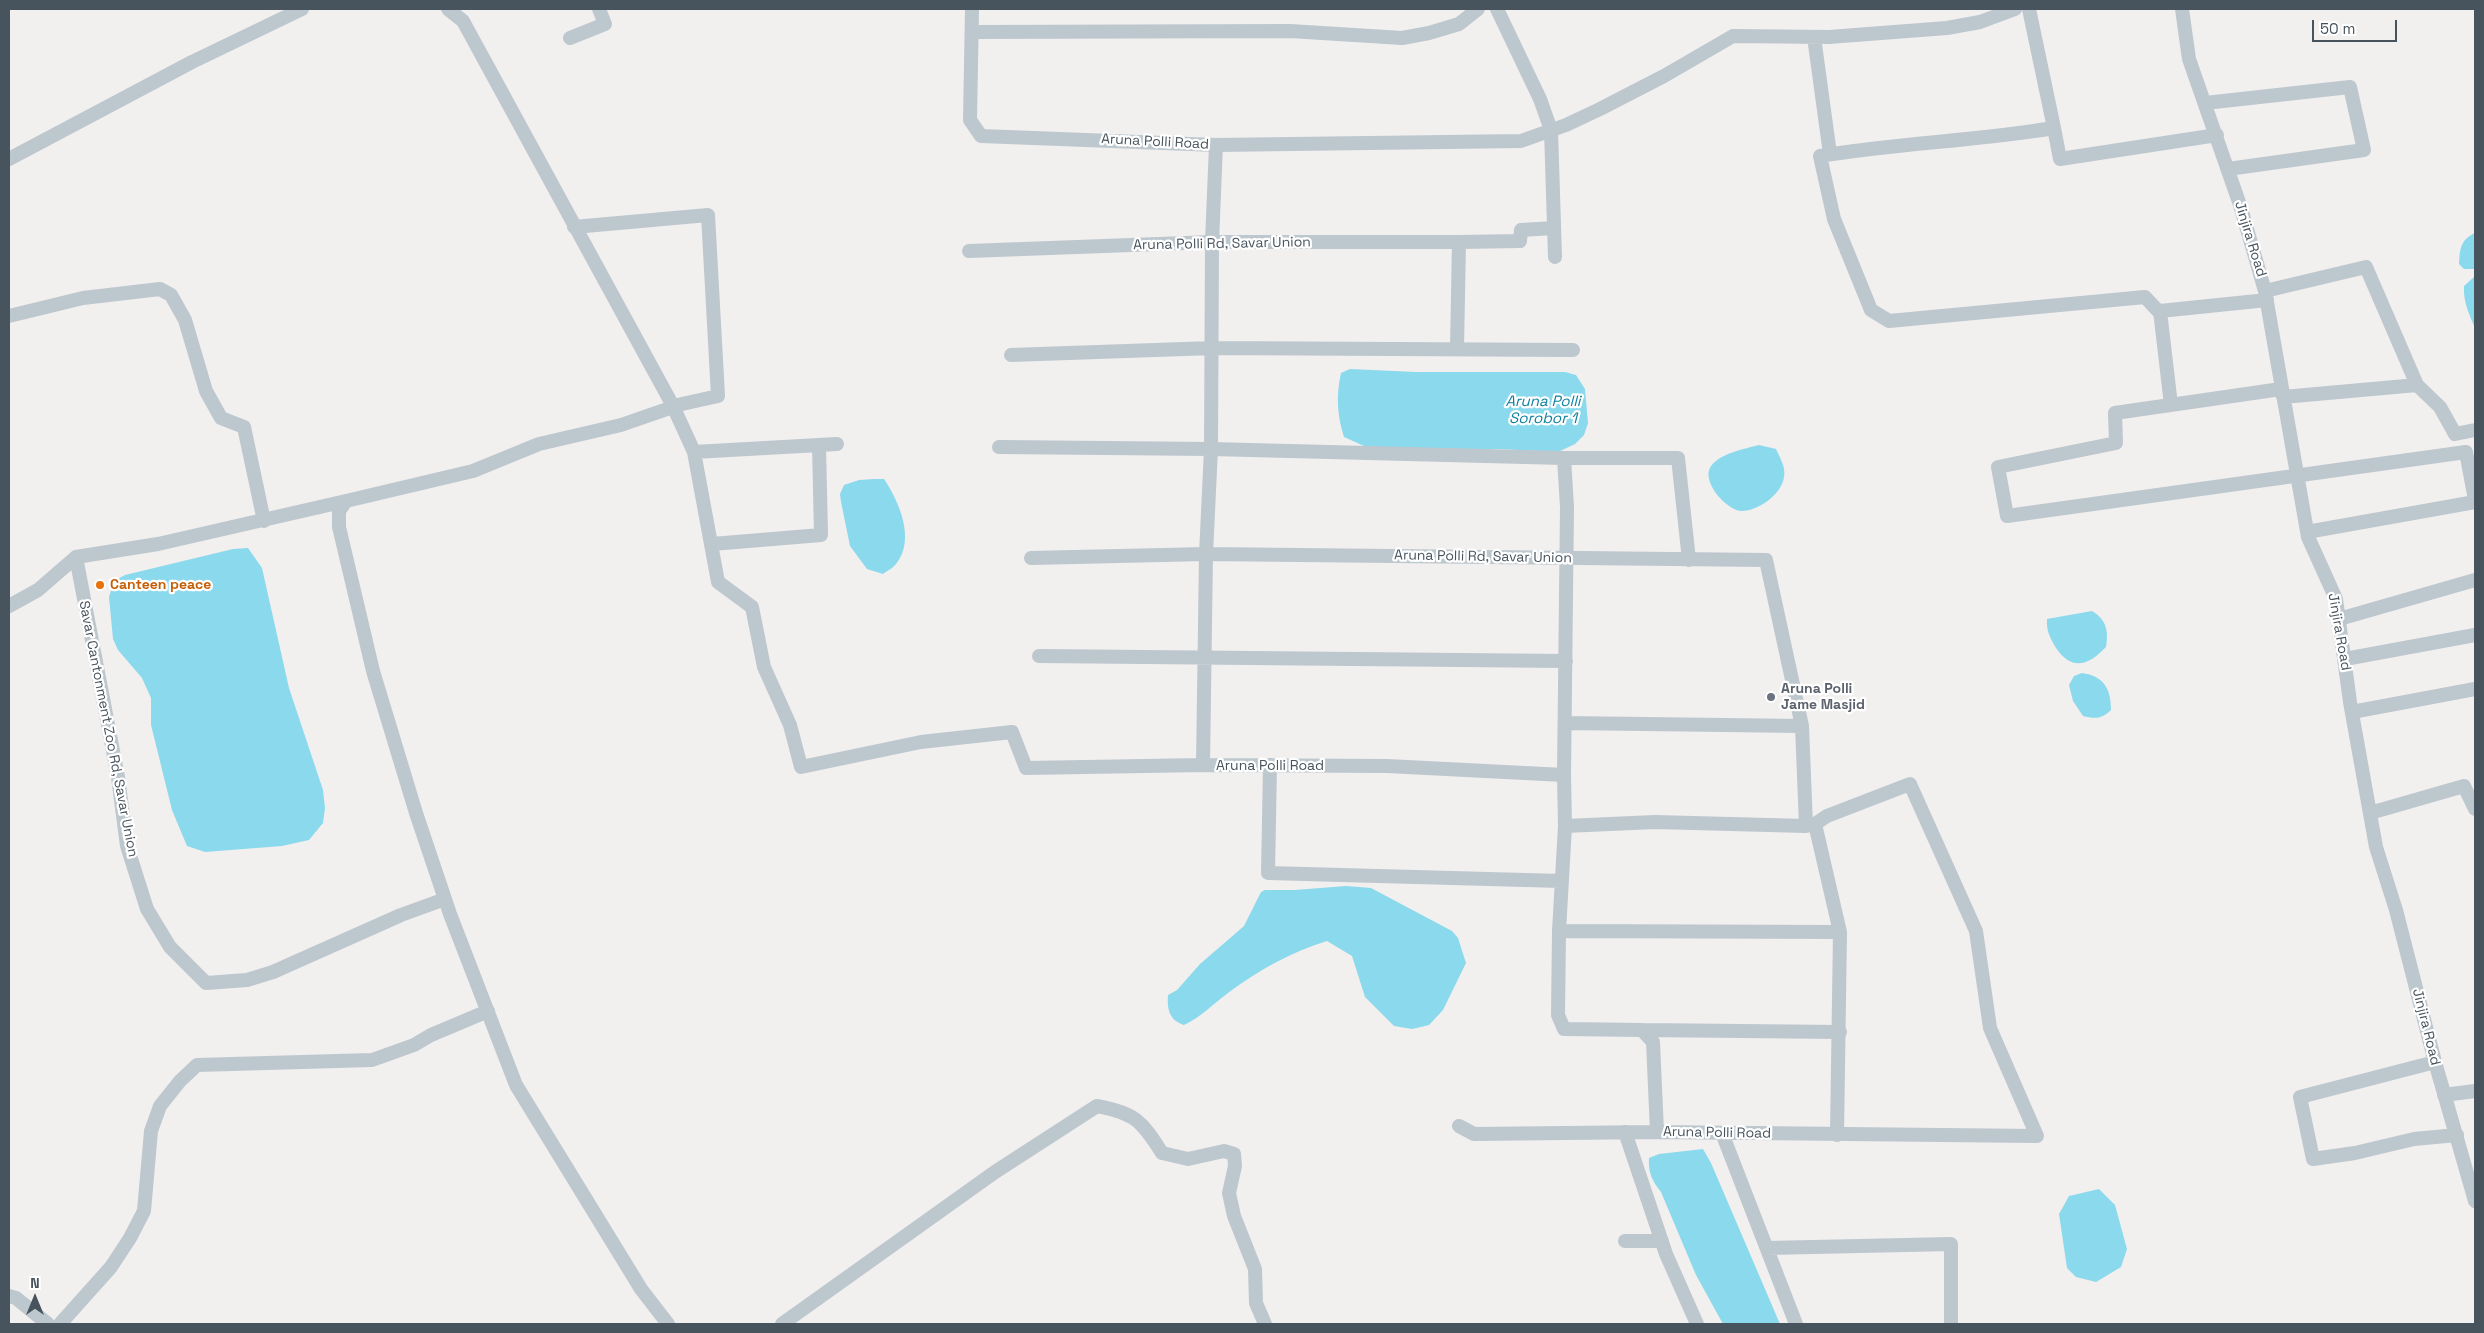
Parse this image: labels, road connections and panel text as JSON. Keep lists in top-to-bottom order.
{
  "streets": {
    "street": [
      "Aruna Polli Road",
      "Jinjira Road",
      "Aruna Polli Rd, Savar Union",
      "Savar Cantonment Zoo Rd, Savar Union"
    ]
  },
  "crossings": [
    ["Aruna Polli Road", "Aruna Polli Rd, Savar Union"]
  ],
  "water": ["Aruna Polli Sorobor 1"],
  "places": ["Canteen peace", "Aruna Polli Jame Masjid"],
  "scale_bar": "50 m",
  "north": "top"
}
